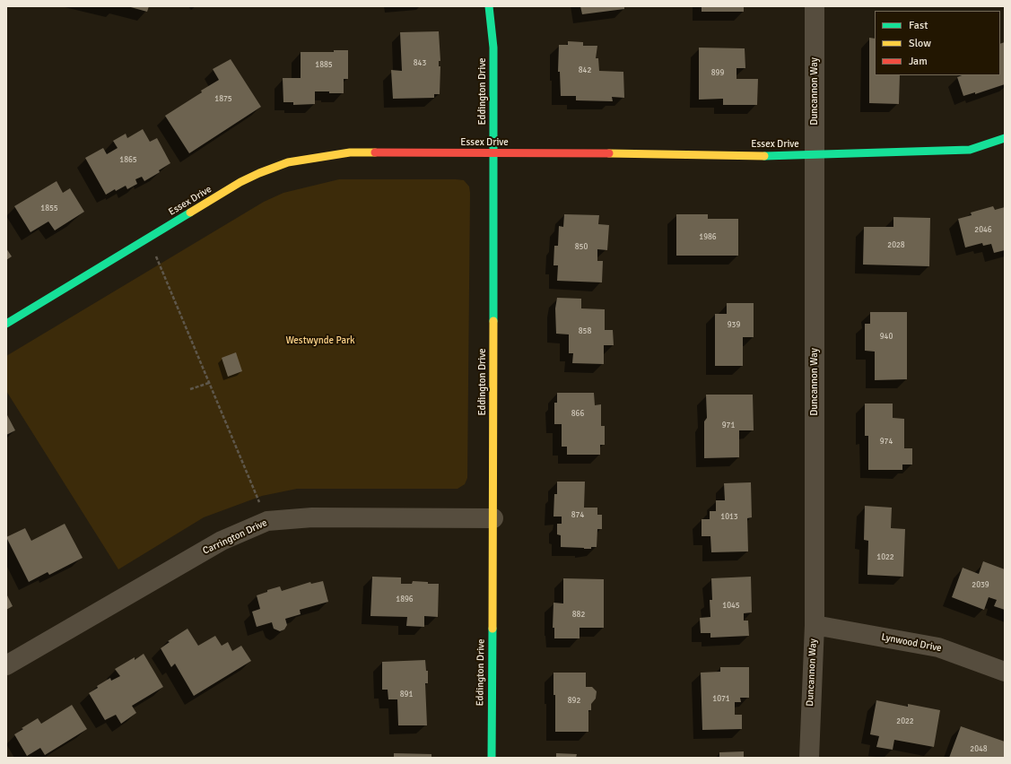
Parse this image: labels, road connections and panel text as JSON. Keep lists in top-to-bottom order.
{
  "streets": {
    "street": [
      "Eddington Drive",
      "Duncannon Way",
      "Essex Drive",
      "Carrington Drive",
      "Lynwood Drive"
    ]
  },
  "crossings": [
    ["Eddington Drive", "Essex Drive"],
    ["Eddington Drive", "Carrington Drive"],
    ["Duncannon Way", "Essex Drive"],
    ["Duncannon Way", "Lynwood Drive"]
  ],
  "parks": ["Westwynde Park"],
  "house_numbers": [
    "843",
    "1885",
    "842",
    "899",
    "1875",
    "1865",
    "1855",
    "2046",
    "1986",
    "2028",
    "850",
    "939",
    "858",
    "940",
    "866",
    "971",
    "974",
    "874",
    "1013",
    "1022",
    "2039",
    "1896",
    "1045",
    "882",
    "891",
    "1071",
    "892",
    "2022",
    "2048"
  ],
  "legend": ["Fast", "Slow", "Jam"]
}
